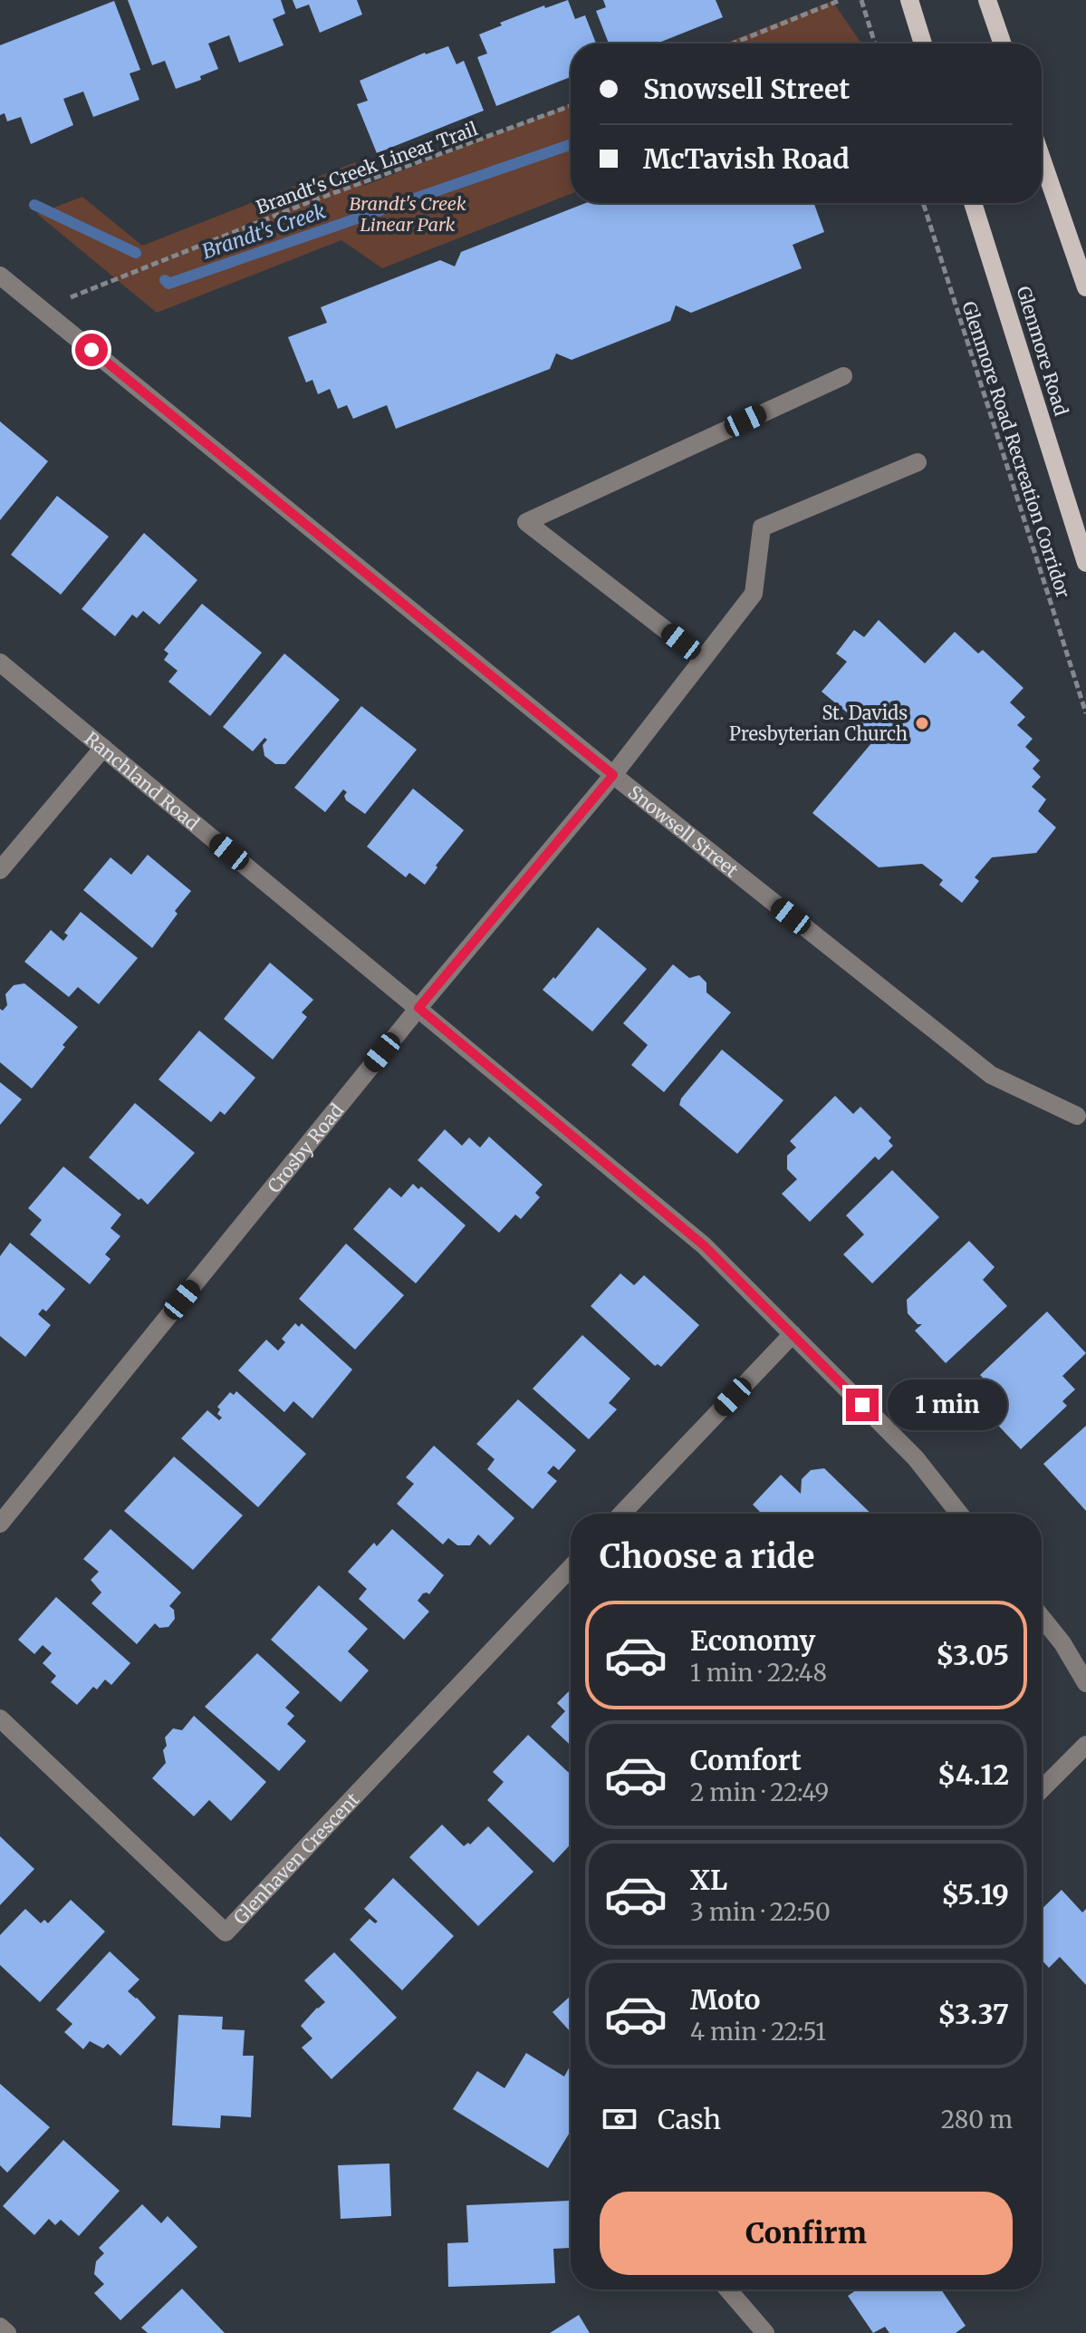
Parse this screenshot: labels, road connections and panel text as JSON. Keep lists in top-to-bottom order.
{
  "streets": {
    "main road": ["Glenmore Road"],
    "street": [
      "Ranchland Road",
      "Snowsell Street",
      "Crosby Road",
      "Glenhaven Crescent"
    ],
    "path": ["Brandt's Creek Linear Trail", "Glenmore Road Recreation Corridor"]
  },
  "crossings": [
    ["Brandt's Creek Linear Trail", "Snowsell Street"],
    ["Ranchland Road", "Crosby Road"],
    ["Snowsell Street", "Crosby Road"]
  ],
  "water": ["Brandt's Creek"],
  "parks": ["Brandt's Creek Linear Park"],
  "places": ["St. Davids Presbyterian Church"],
  "page": {
    "banner": ["Snowsell Street", "McTavish Road"],
    "bubble": "1 min",
    "heading": "Choose a ride",
    "list": [
      {
        "name": "Economy",
        "note": "1 min · 22:48",
        "value": "$3.05"
      },
      {
        "name": "Comfort",
        "note": "2 min · 22:49",
        "value": "$4.12"
      },
      {
        "name": "XL",
        "note": "3 min · 22:50",
        "value": "$5.19"
      },
      {
        "name": "Moto",
        "note": "4 min · 22:51",
        "value": "$3.37"
      }
    ],
    "pay": ["Cash", "280 m"],
    "buttons": "Confirm"
  }
}
